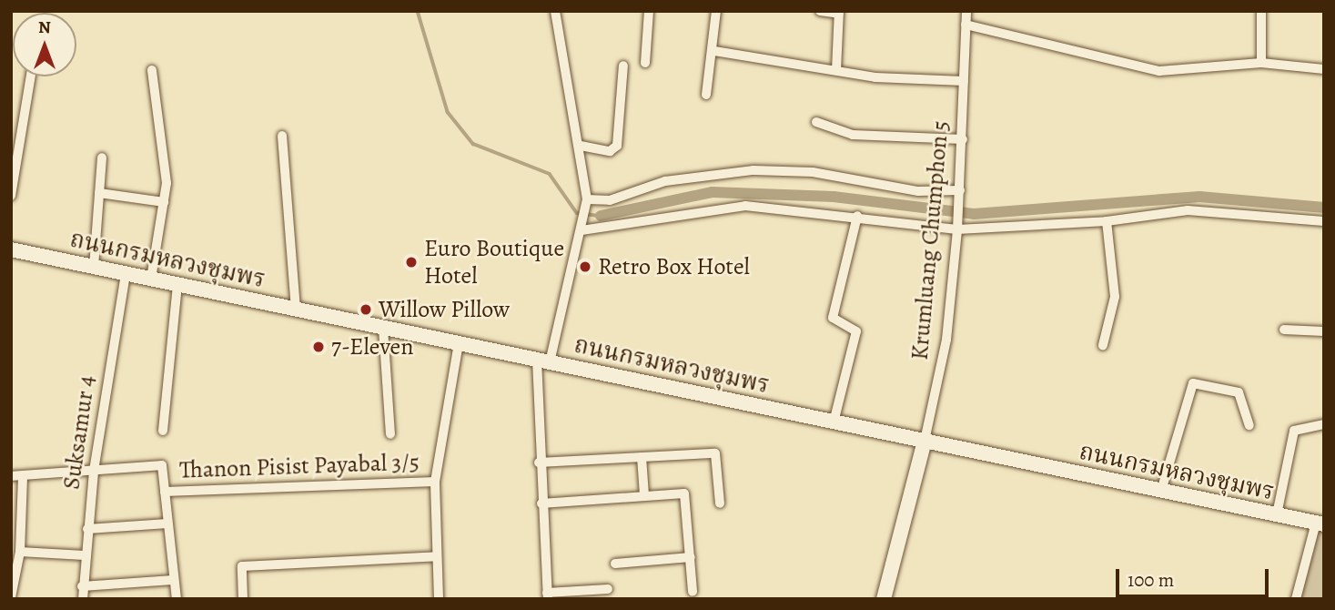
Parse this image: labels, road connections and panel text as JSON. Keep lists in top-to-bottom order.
{
  "streets": {
    "street": [
      "Krumluang Chumphon 5",
      "ถนนกรมหลวงชุมพร",
      "Suksamur 4",
      "Thanon Pisist Payabal 3/5"
    ]
  },
  "crossings": [
    ["Krumluang Chumphon 5", "ถนนกรมหลวงชุมพร"],
    ["ถนนกรมหลวงชุมพร", "Suksamur 4"]
  ],
  "places": [
    "Euro Boutique Hotel",
    "Retro Box Hotel",
    "Willow Pillow",
    "7-Eleven"
  ],
  "scale_bar": "100 m",
  "north": "top"
}
